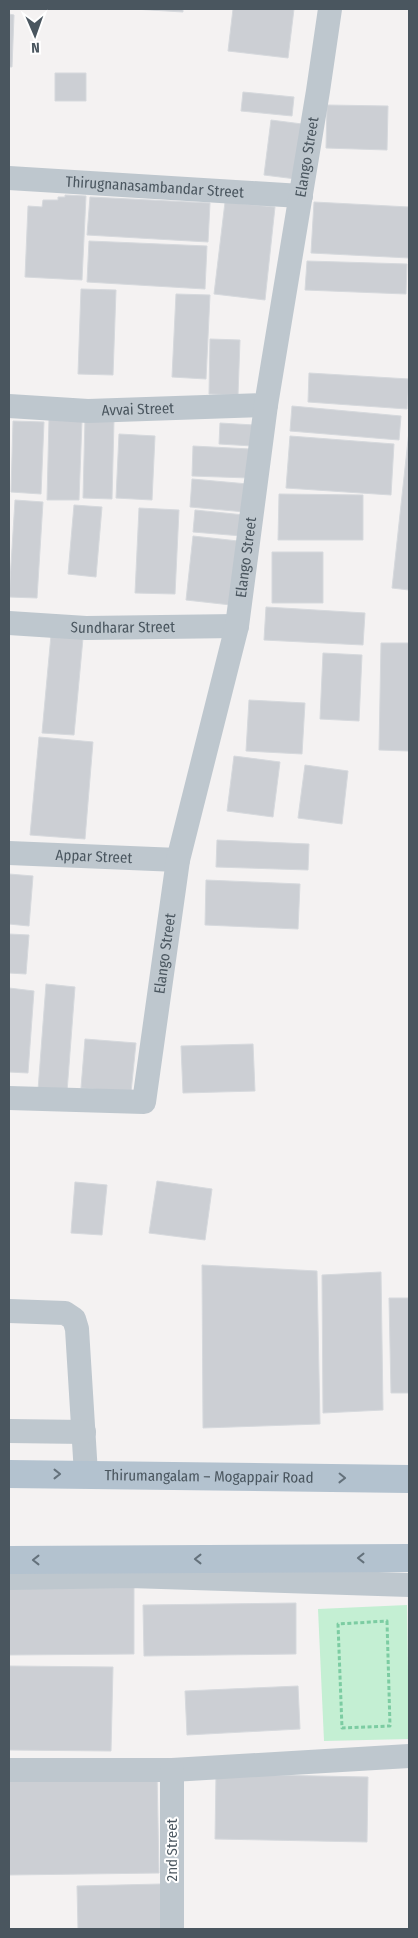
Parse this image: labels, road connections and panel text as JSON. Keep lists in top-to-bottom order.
{
  "streets": {
    "main road": ["Thirumangalam – Mogappair Road"],
    "street": [
      "Elango Street",
      "Thirugnanasambandar Street",
      "Avvai Street",
      "Sundharar Street",
      "Appar Street",
      "2nd Street"
    ]
  },
  "crossings": [
    ["Elango Street", "Thirugnanasambandar Street"],
    ["Elango Street", "Avvai Street"],
    ["Elango Street", "Sundharar Street"],
    ["Elango Street", "Appar Street"]
  ],
  "north": "bottom"
}
